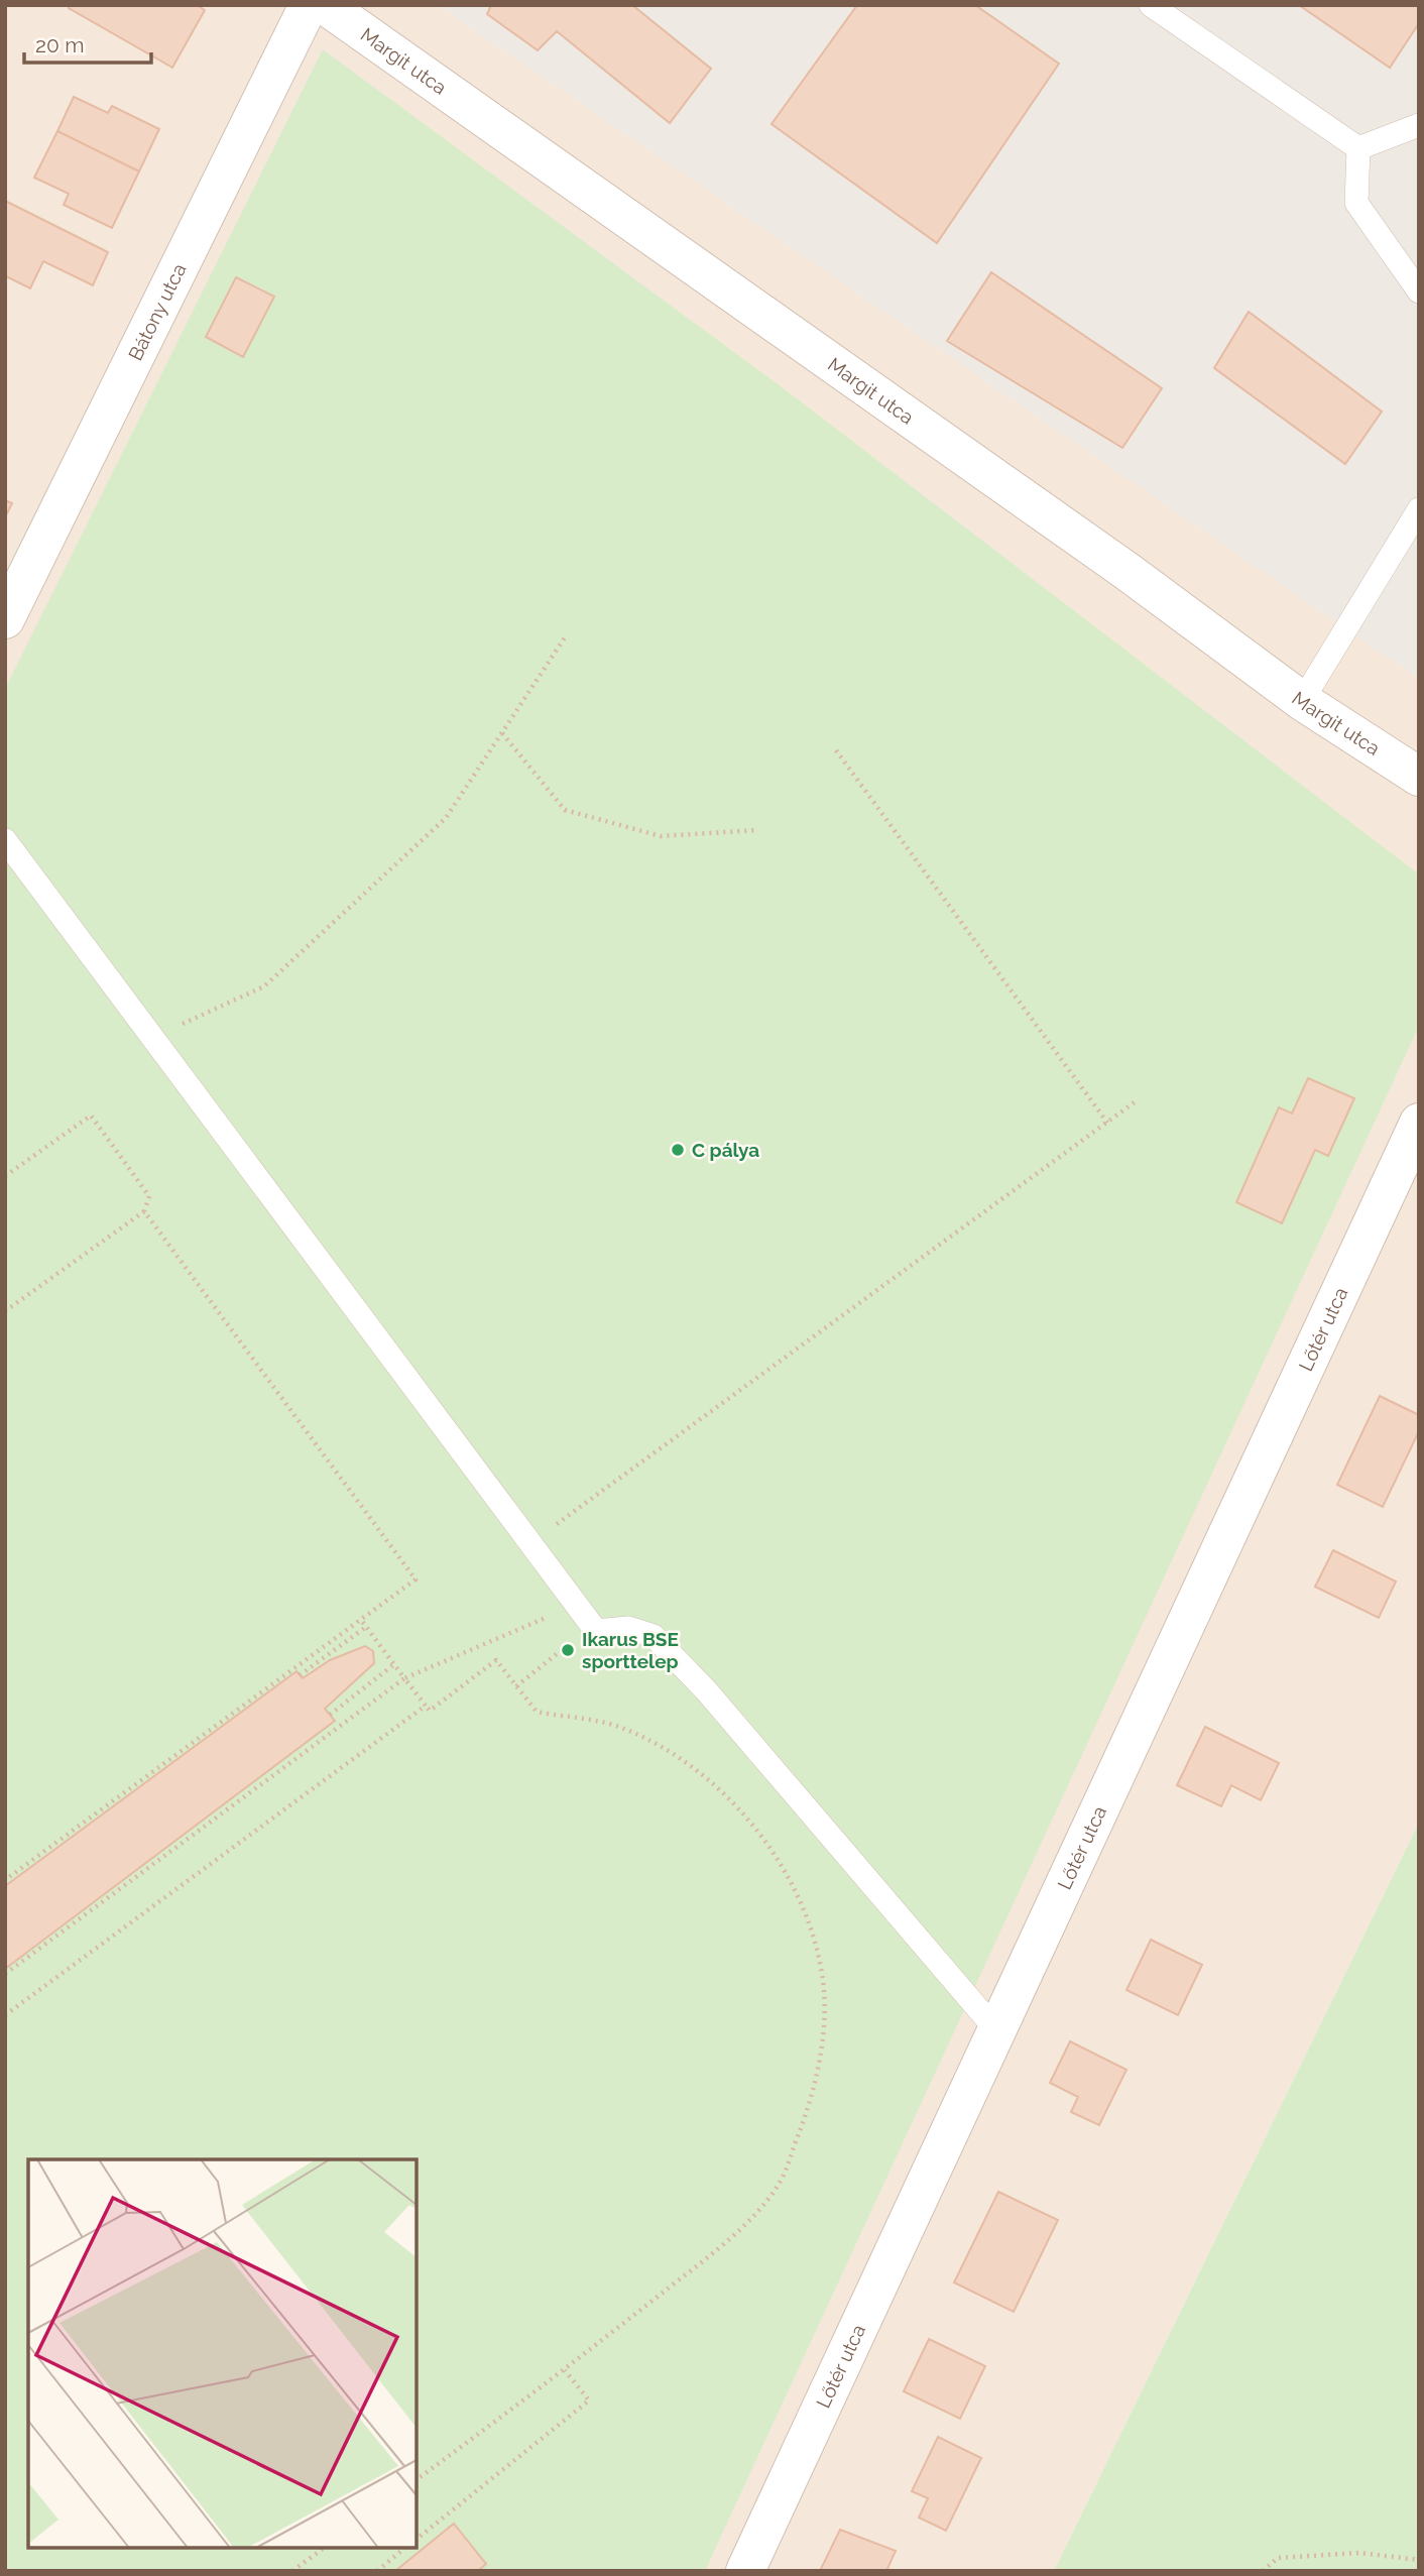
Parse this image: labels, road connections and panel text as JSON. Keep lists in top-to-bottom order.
{
  "streets": {
    "street": ["Margit utca", "Bátony utca", "Lőtér utca"]
  },
  "places": ["C pálya", "Ikarus BSE sporttelep"],
  "scale_bar": "20 m"
}
